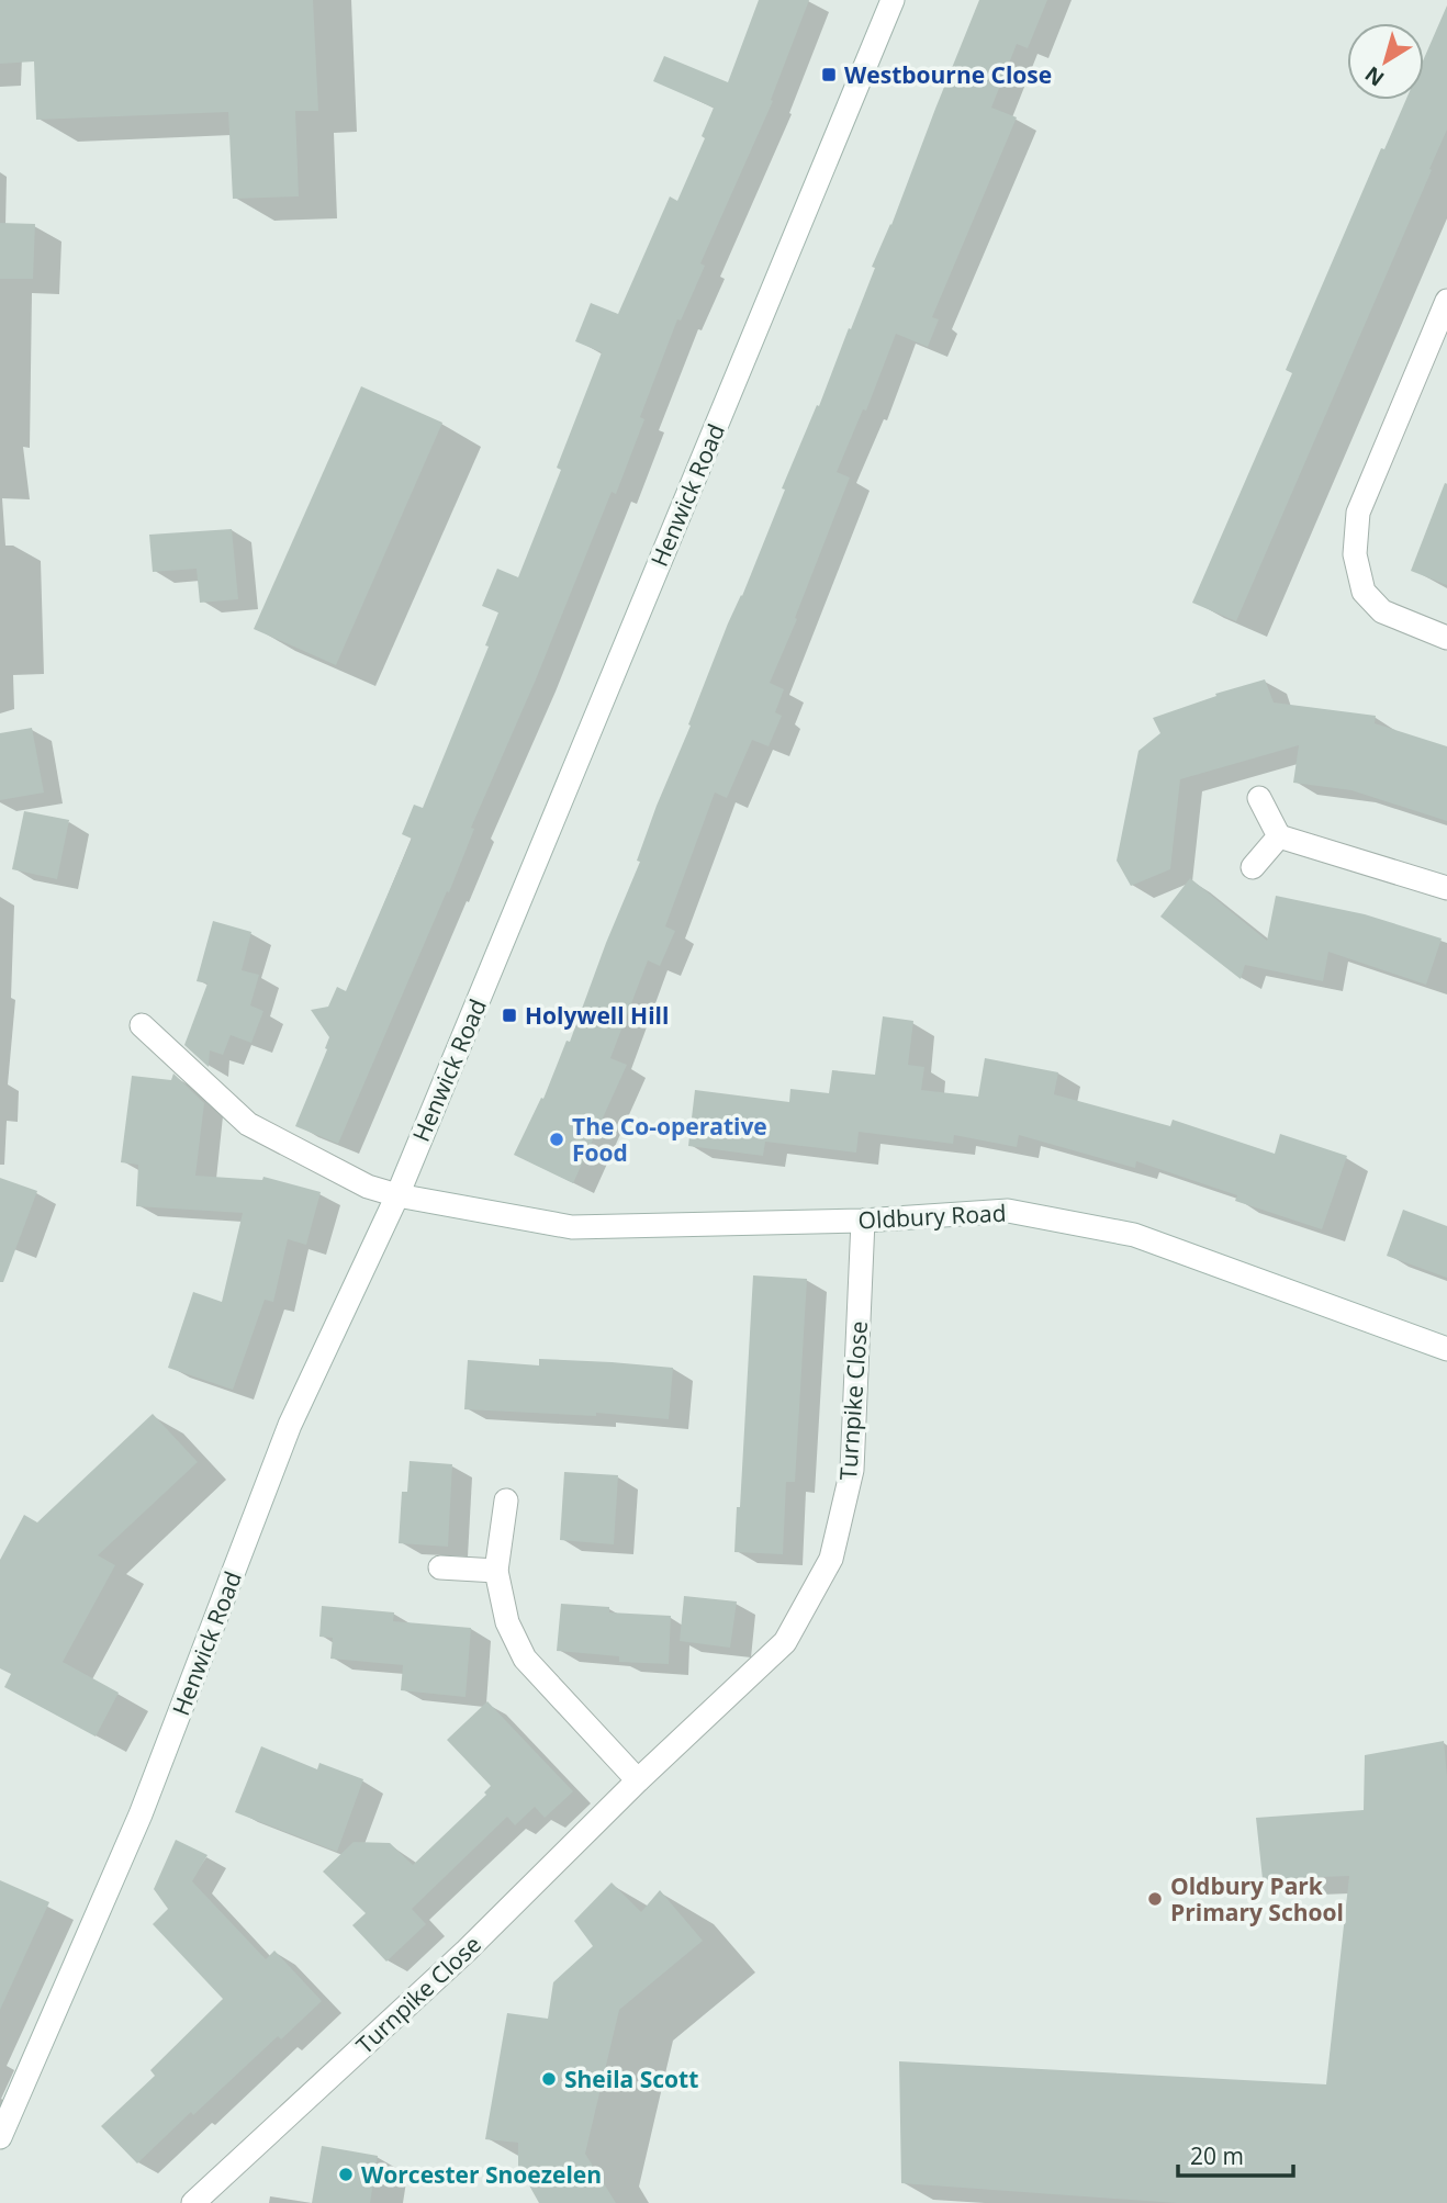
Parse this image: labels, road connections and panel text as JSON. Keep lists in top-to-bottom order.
{
  "streets": {
    "street": ["Henwick Road", "Oldbury Road", "Turnpike Close"]
  },
  "crossings": [
    ["Henwick Road", "Oldbury Road"],
    ["Oldbury Road", "Turnpike Close"]
  ],
  "places": {
    "transit": ["Westbourne Close", "Holywell Hill"],
    "other": [
      "The Co-operative Food",
      "Oldbury Park Primary School",
      "Sheila Scott",
      "Worcester Snoezelen"
    ]
  },
  "scale_bar": "20 m",
  "north": "bottom left"
}
